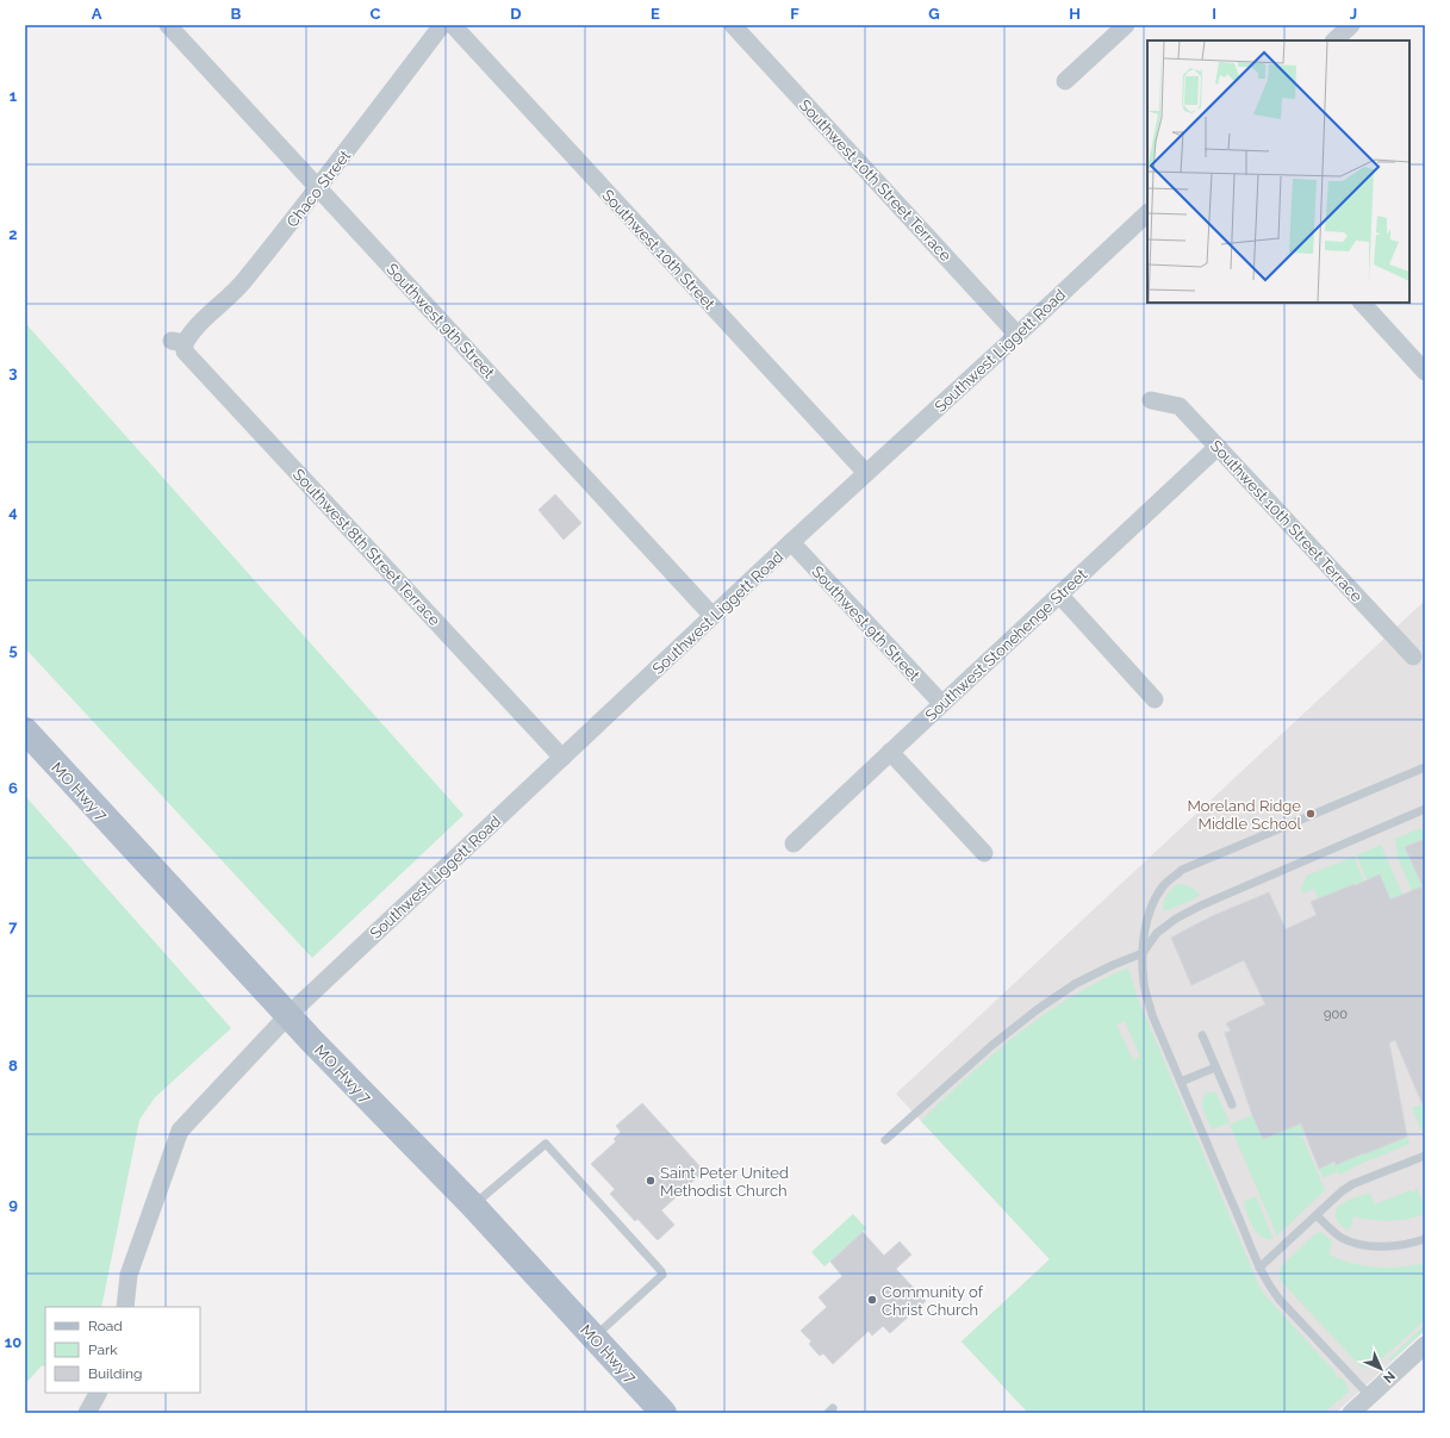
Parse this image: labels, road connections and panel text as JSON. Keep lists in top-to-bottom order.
{
  "streets": {
    "main road": ["MO Hwy 7"],
    "street": [
      "Southwest 10th Street Terrace",
      "Chaco Street",
      "Southwest 10th Street",
      "Southwest 9th Street",
      "Southwest Liggett Road",
      "Southwest 8th Street Terrace",
      "Southwest Stonehenge Street"
    ]
  },
  "crossings": [
    ["Southwest 10th Street Terrace", "Southwest Liggett Road"],
    ["Southwest 10th Street Terrace", "Southwest Stonehenge Street"],
    ["Chaco Street", "Southwest 9th Street"],
    ["Chaco Street", "Southwest 8th Street Terrace"],
    ["Southwest 10th Street", "Southwest Liggett Road"],
    ["Southwest 9th Street", "Southwest Liggett Road"],
    ["Southwest 9th Street", "Southwest Stonehenge Street"],
    ["Southwest Liggett Road", "Southwest 8th Street Terrace"],
    ["Southwest Liggett Road", "MO Hwy 7"]
  ],
  "places": ["Moreland Ridge Middle School", "Saint Peter United Methodist Church", "Community of Christ Church"],
  "house_numbers": ["900"],
  "legend": ["Road", "Park", "Building"],
  "north": "bottom right",
  "grid": {
    "columns": [
      "A",
      "B",
      "C",
      "D",
      "E",
      "F",
      "G",
      "H",
      "I",
      "J"
    ],
    "rows": [
      "1",
      "2",
      "3",
      "4",
      "5",
      "6",
      "7",
      "8",
      "9",
      "10"
    ]
  }
}
